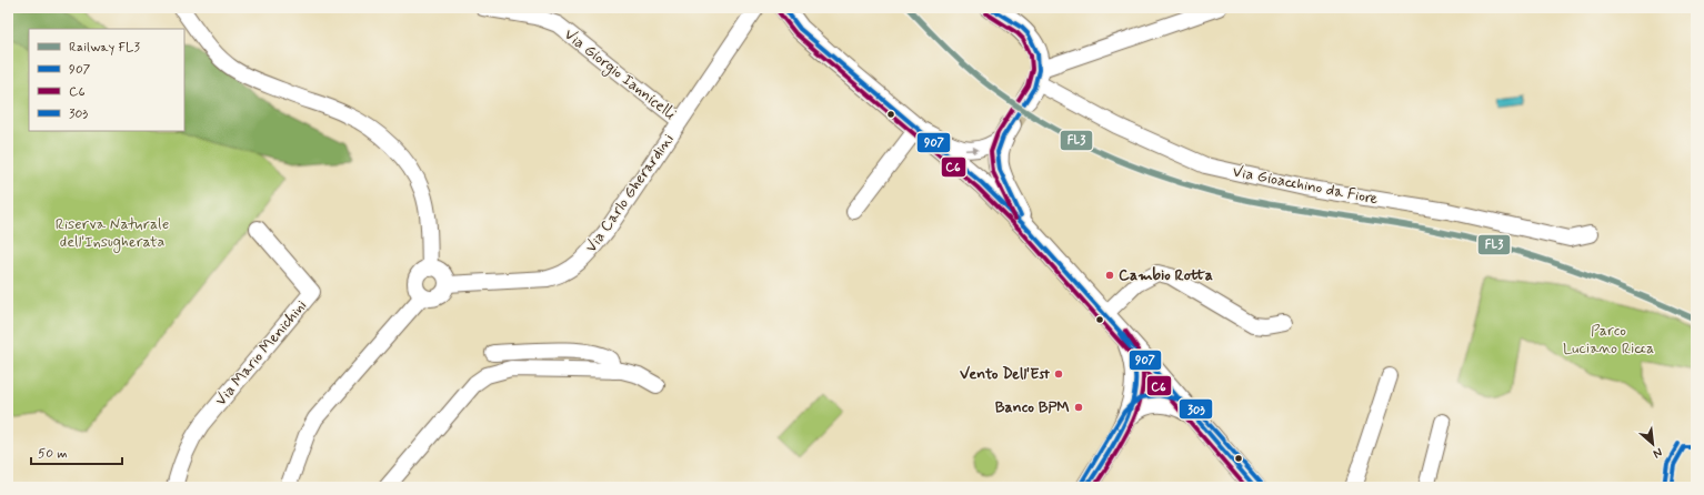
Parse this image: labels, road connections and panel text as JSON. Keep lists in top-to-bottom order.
{
  "streets": {
    "street": [
      "Via Giorgio Iannicelli",
      "Via Gioacchino da Fiore",
      "Via Carlo Gherardini",
      "Via Mario Menichini"
    ]
  },
  "crossings": [
    ["Via Giorgio Iannicelli", "Via Carlo Gherardini"]
  ],
  "parks": ["Riserva Naturale dell'Insugherata", "Parco Luciano Ricca"],
  "places": ["Cambio Rotta", "Vento Dell'Est", "Banco BPM"],
  "lines": [
    "rail line FL3",
    "transit line 907",
    "transit line C6",
    "transit line 303"
  ],
  "legend": [
    "Railway FL3",
    "907",
    "C6",
    "303"
  ],
  "scale_bar": "50 m",
  "north": "bottom right"
}
